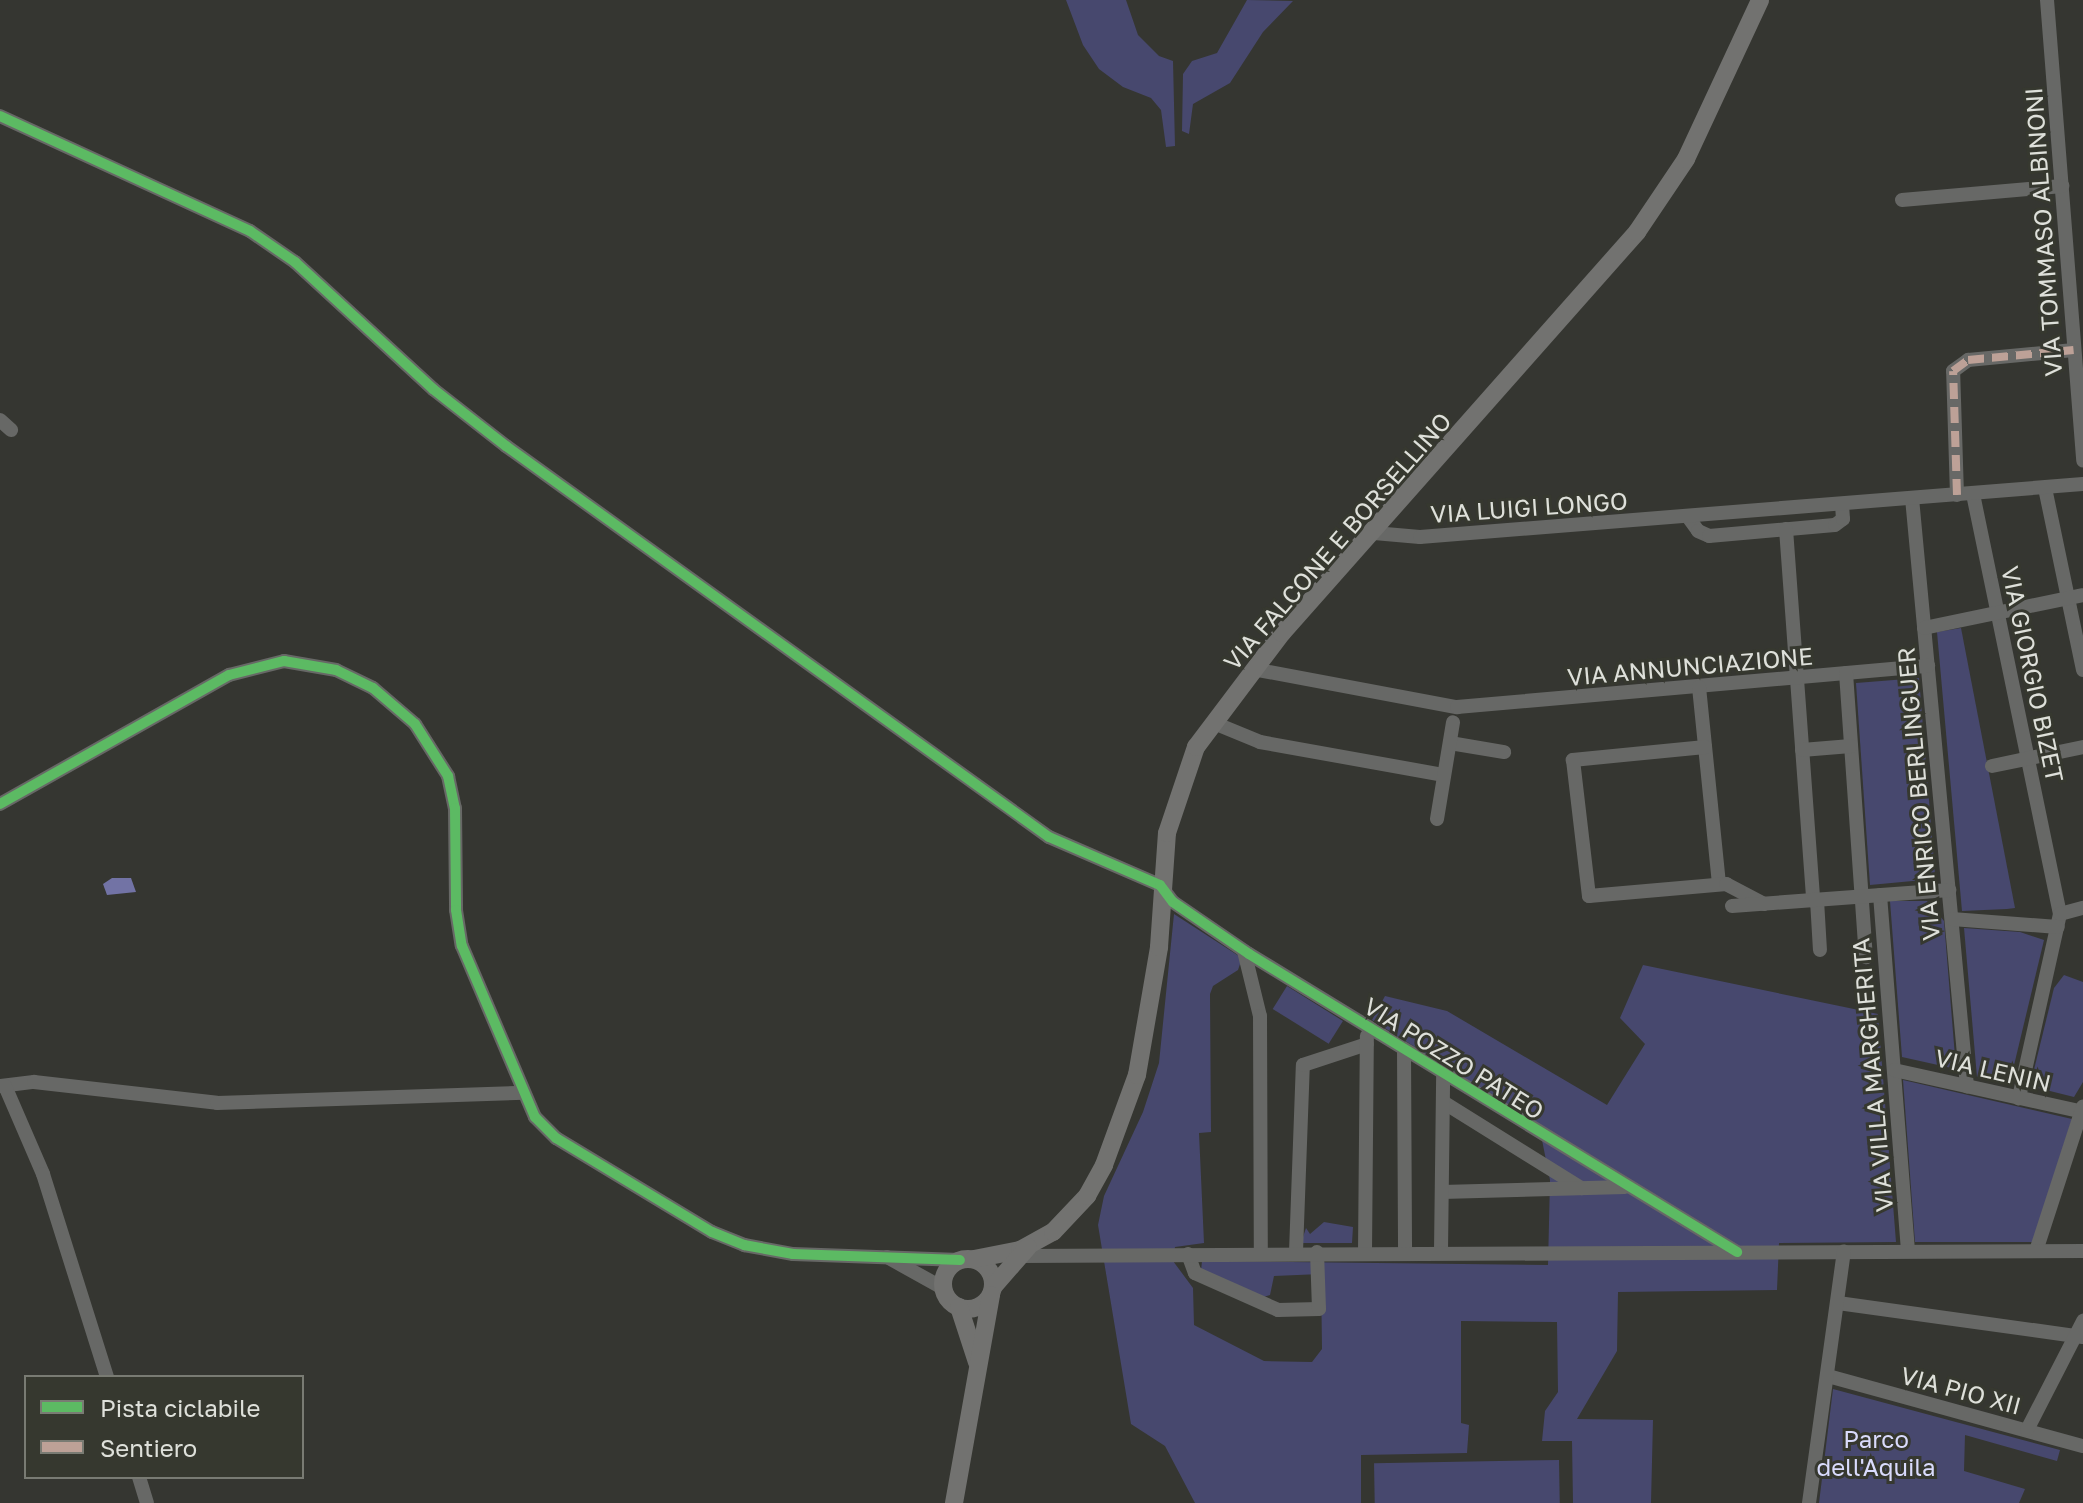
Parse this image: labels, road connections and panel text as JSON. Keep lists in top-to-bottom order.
{
  "streets": {
    "main road": ["VIA FALCONE E BORSELLINO"],
    "street": [
      "VIA TOMMASO ALBINONI",
      "VIA LUIGI LONGO",
      "VIA ANNUNCIAZIONE",
      "VIA GIORGIO BIZET",
      "VIA ENRICO BERLINGUER",
      "VIA POZZO PATEO",
      "VIA LENIN",
      "VIA VILLA MARGHERITA",
      "VIA PIO XII"
    ]
  },
  "crossings": [
    ["VIA LUIGI LONGO", "VIA FALCONE E BORSELLINO"],
    ["VIA LUIGI LONGO", "VIA GIORGIO BIZET"],
    ["VIA LUIGI LONGO", "VIA ENRICO BERLINGUER"],
    ["VIA FALCONE E BORSELLINO", "VIA ANNUNCIAZIONE"],
    ["VIA FALCONE E BORSELLINO", "VIA POZZO PATEO"],
    ["VIA ANNUNCIAZIONE", "VIA ENRICO BERLINGUER"],
    ["VIA ANNUNCIAZIONE", "VIA VILLA MARGHERITA"],
    ["VIA GIORGIO BIZET", "VIA LENIN"],
    ["VIA ENRICO BERLINGUER", "VIA LENIN"],
    ["VIA LENIN", "VIA VILLA MARGHERITA"]
  ],
  "parks": ["Parco dell'Aquila"],
  "legend": ["Pista ciclabile", "Sentiero"]
}
